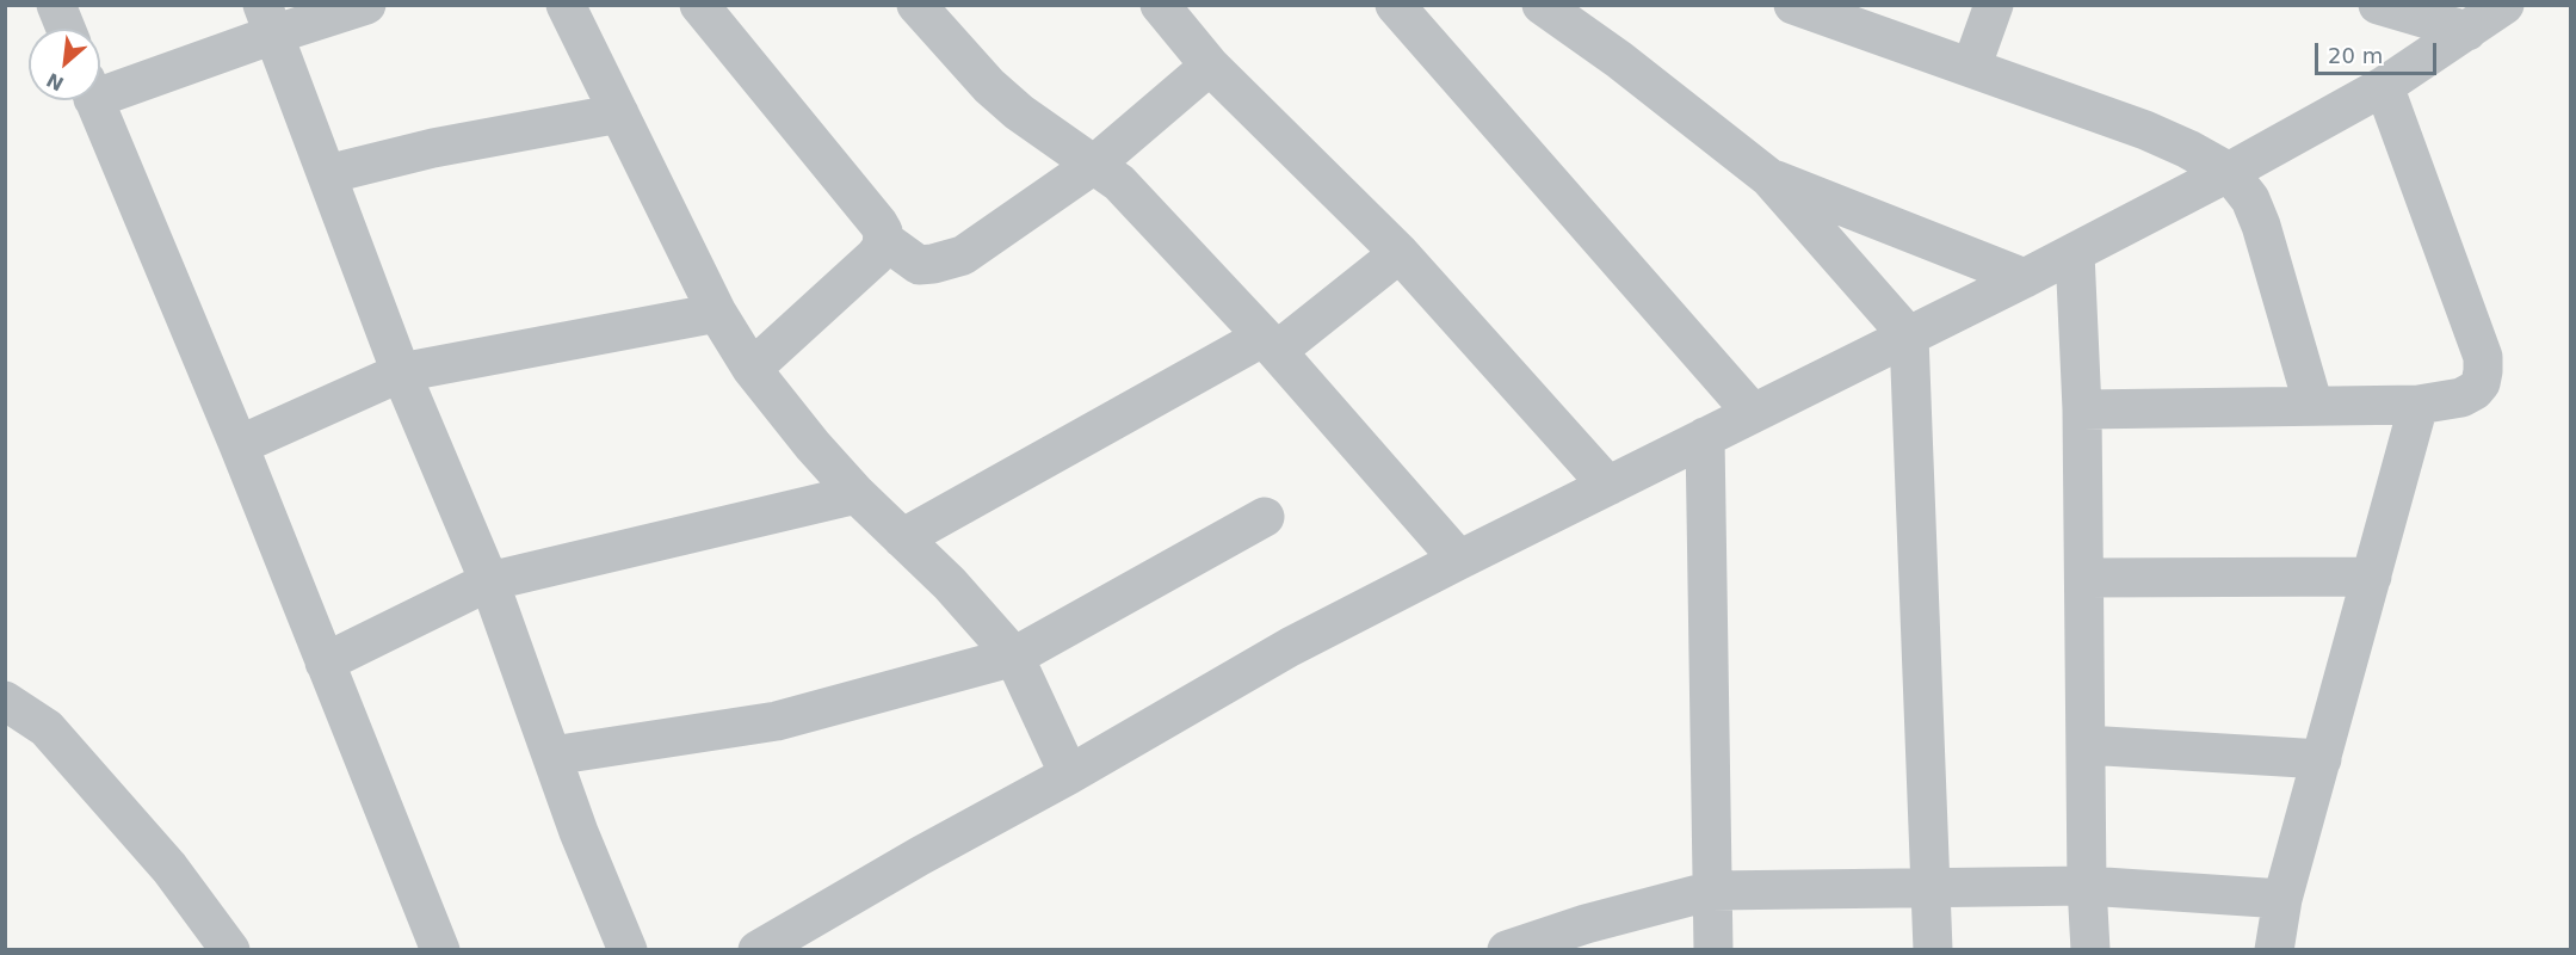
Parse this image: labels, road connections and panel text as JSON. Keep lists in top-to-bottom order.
{
  "scale_bar": "20 m",
  "north": "bottom left"
}
